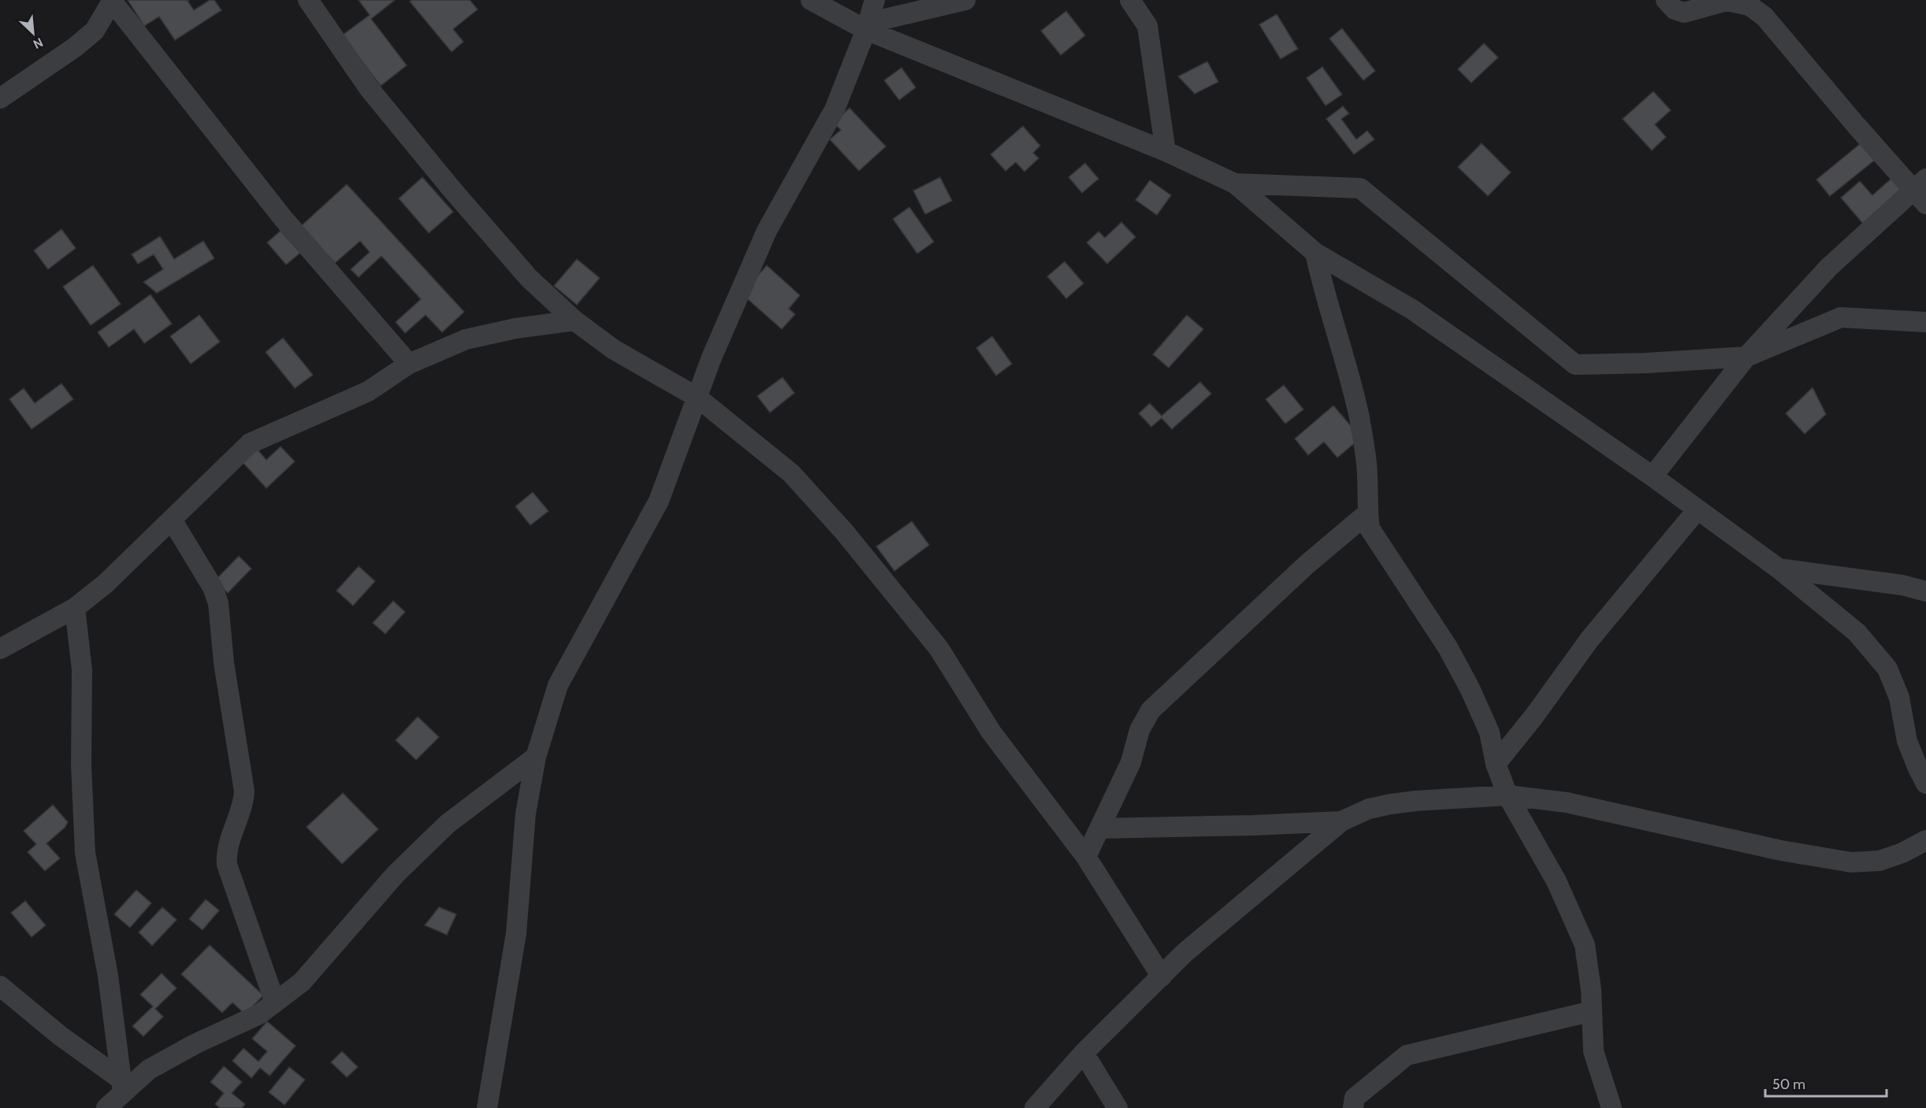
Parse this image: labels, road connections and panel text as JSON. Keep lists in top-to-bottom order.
{
  "scale_bar": "50 m",
  "north": "bottom right"
}
